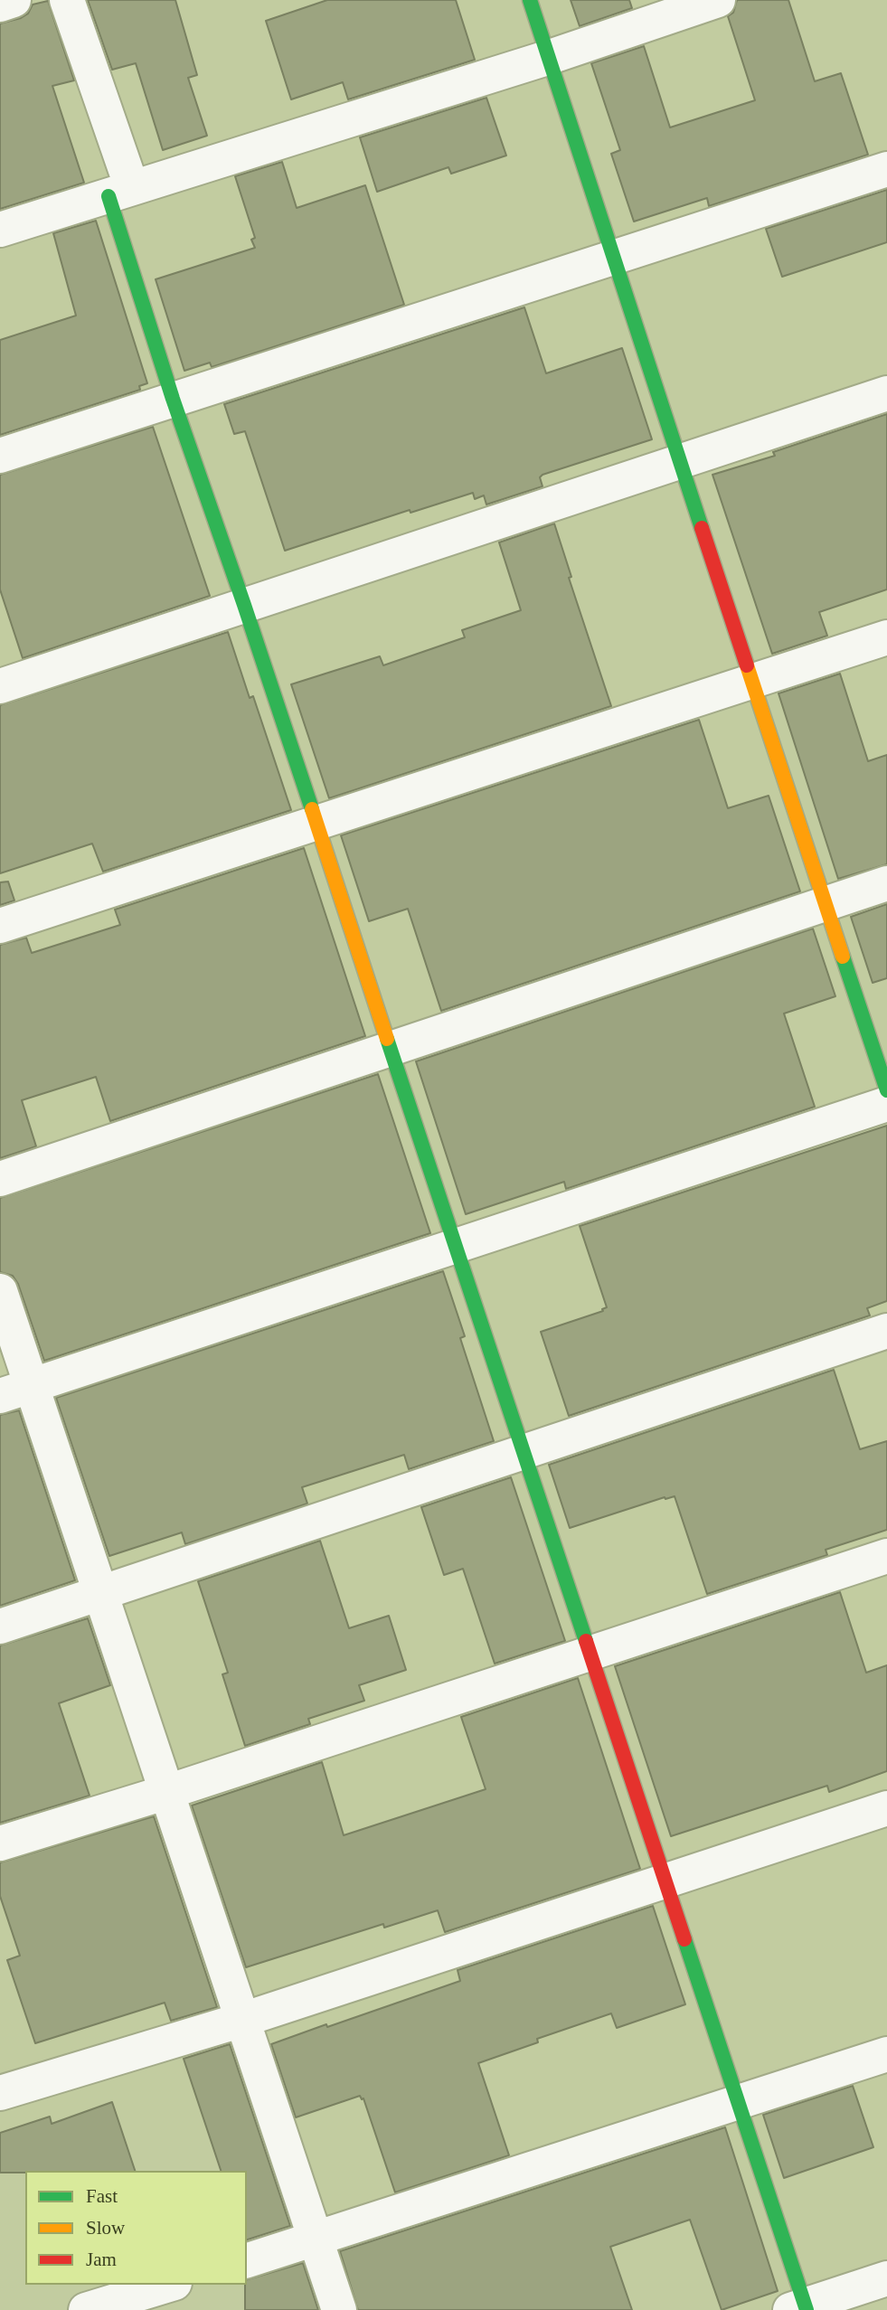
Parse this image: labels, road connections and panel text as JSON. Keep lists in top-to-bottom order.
{
  "legend": ["Fast", "Slow", "Jam"]
}
